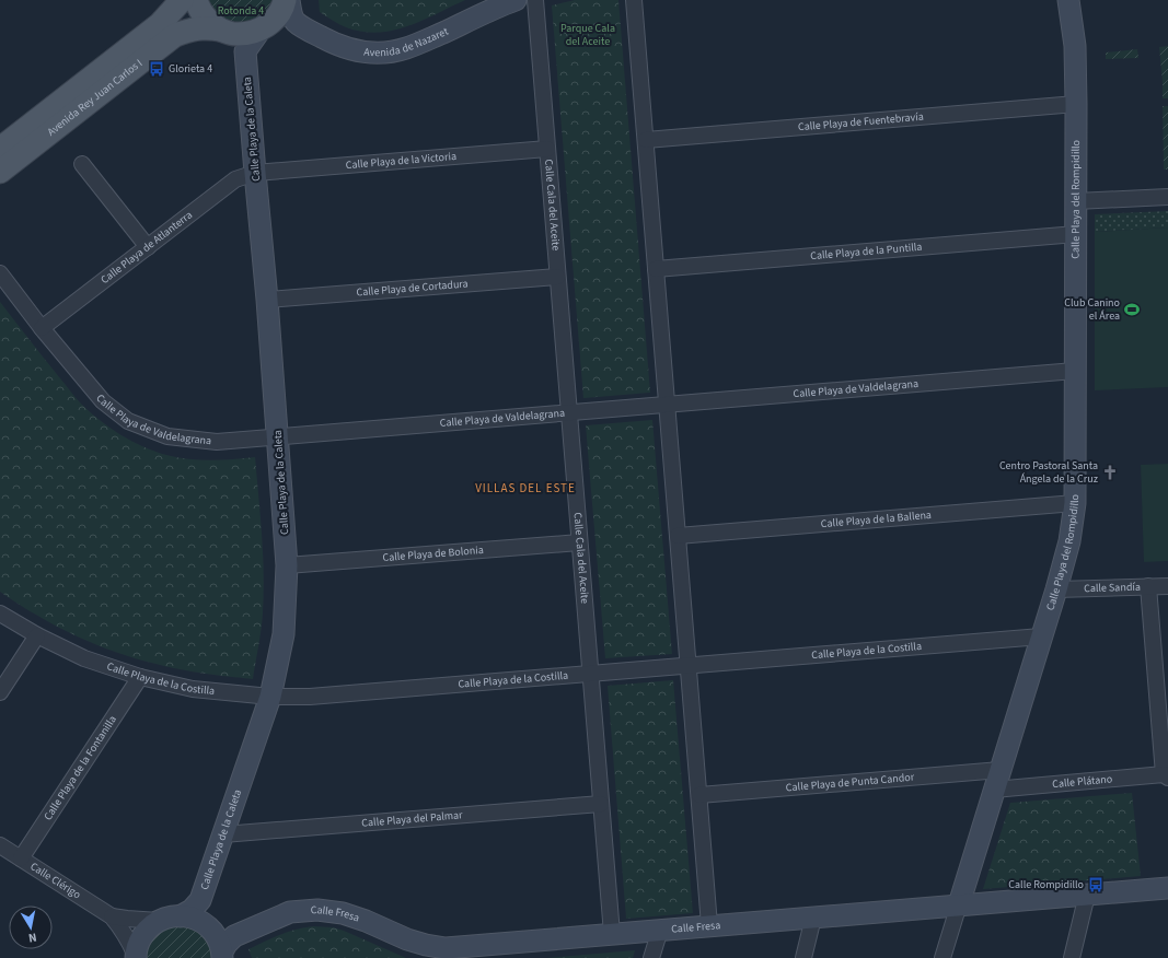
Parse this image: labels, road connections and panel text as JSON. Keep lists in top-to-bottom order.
{
  "streets": {
    "main road": ["Avenida Rey Juan Carlos I"],
    "street": [
      "Avenida de Nazaret",
      "Calle Playa de Fuentebravía",
      "Calle Playa de la Caleta",
      "Calle Playa de la Victoria",
      "Calle Playa del Rompidillo",
      "Calle Cala del Aceite",
      "Calle Playa de Atlanterra",
      "Calle Playa de la Puntilla",
      "Calle Playa de Cortadura",
      "Calle Playa de Valdelagrana",
      "Calle Playa de la Ballena",
      "Calle Playa de Bolonia",
      "Calle Sandía",
      "Calle Playa de la Costilla",
      "Calle Playa de la Fontanilla",
      "Calle Plátano",
      "Calle Playa de Punta Candor",
      "Calle Playa del Palmar",
      "Calle Clérigo",
      "Calle Fresa"
    ]
  },
  "crossings": [
    ["Calle Playa de Fuentebravía", "Calle Playa del Rompidillo"],
    ["Calle Playa de la Caleta", "Calle Playa de la Victoria"],
    ["Calle Playa de la Caleta", "Calle Playa de Atlanterra"],
    ["Calle Playa de la Caleta", "Calle Playa de Cortadura"],
    ["Calle Playa de la Caleta", "Calle Playa de Valdelagrana"],
    ["Calle Playa de la Caleta", "Calle Playa de Bolonia"],
    ["Calle Playa de la Caleta", "Calle Playa de la Costilla"],
    ["Calle Playa de la Caleta", "Calle Playa del Palmar"],
    ["Calle Playa de la Caleta", "Calle Fresa"],
    ["Calle Playa de la Victoria", "Calle Cala del Aceite"],
    ["Calle Playa de la Victoria", "Calle Playa de Atlanterra"],
    ["Calle Playa del Rompidillo", "Calle Playa de la Puntilla"],
    ["Calle Playa del Rompidillo", "Calle Playa de Valdelagrana"],
    ["Calle Playa del Rompidillo", "Calle Playa de la Ballena"],
    ["Calle Playa del Rompidillo", "Calle Sandía"],
    ["Calle Playa del Rompidillo", "Calle Playa de la Costilla"],
    ["Calle Playa del Rompidillo", "Calle Plátano"],
    ["Calle Playa del Rompidillo", "Calle Playa de Punta Candor"],
    ["Calle Playa del Rompidillo", "Calle Fresa"],
    ["Calle Cala del Aceite", "Calle Playa de Cortadura"],
    ["Calle Cala del Aceite", "Calle Playa de Valdelagrana"],
    ["Calle Cala del Aceite", "Calle Playa de Bolonia"],
    ["Calle Cala del Aceite", "Calle Playa de la Costilla"],
    ["Calle Cala del Aceite", "Calle Playa del Palmar"],
    ["Calle Cala del Aceite", "Calle Fresa"],
    ["Calle Playa de Atlanterra", "Calle Playa de Valdelagrana"],
    ["Calle Playa de la Costilla", "Calle Playa de la Fontanilla"],
    ["Calle Playa de la Fontanilla", "Calle Clérigo"],
    ["Calle Plátano", "Calle Playa de Punta Candor"]
  ],
  "districts": ["VILLAS DEL ESTE"],
  "parks": ["Rotonda 4", "Parque Cala del Aceite"],
  "places": {
    "bus stop": ["Glorieta 4", "Calle Rompidillo"],
    "sports": ["Club Canino el Área"],
    "church": ["Centro Pastoral Santa Ángela de la Cruz"]
  },
  "north": "bottom"
}
